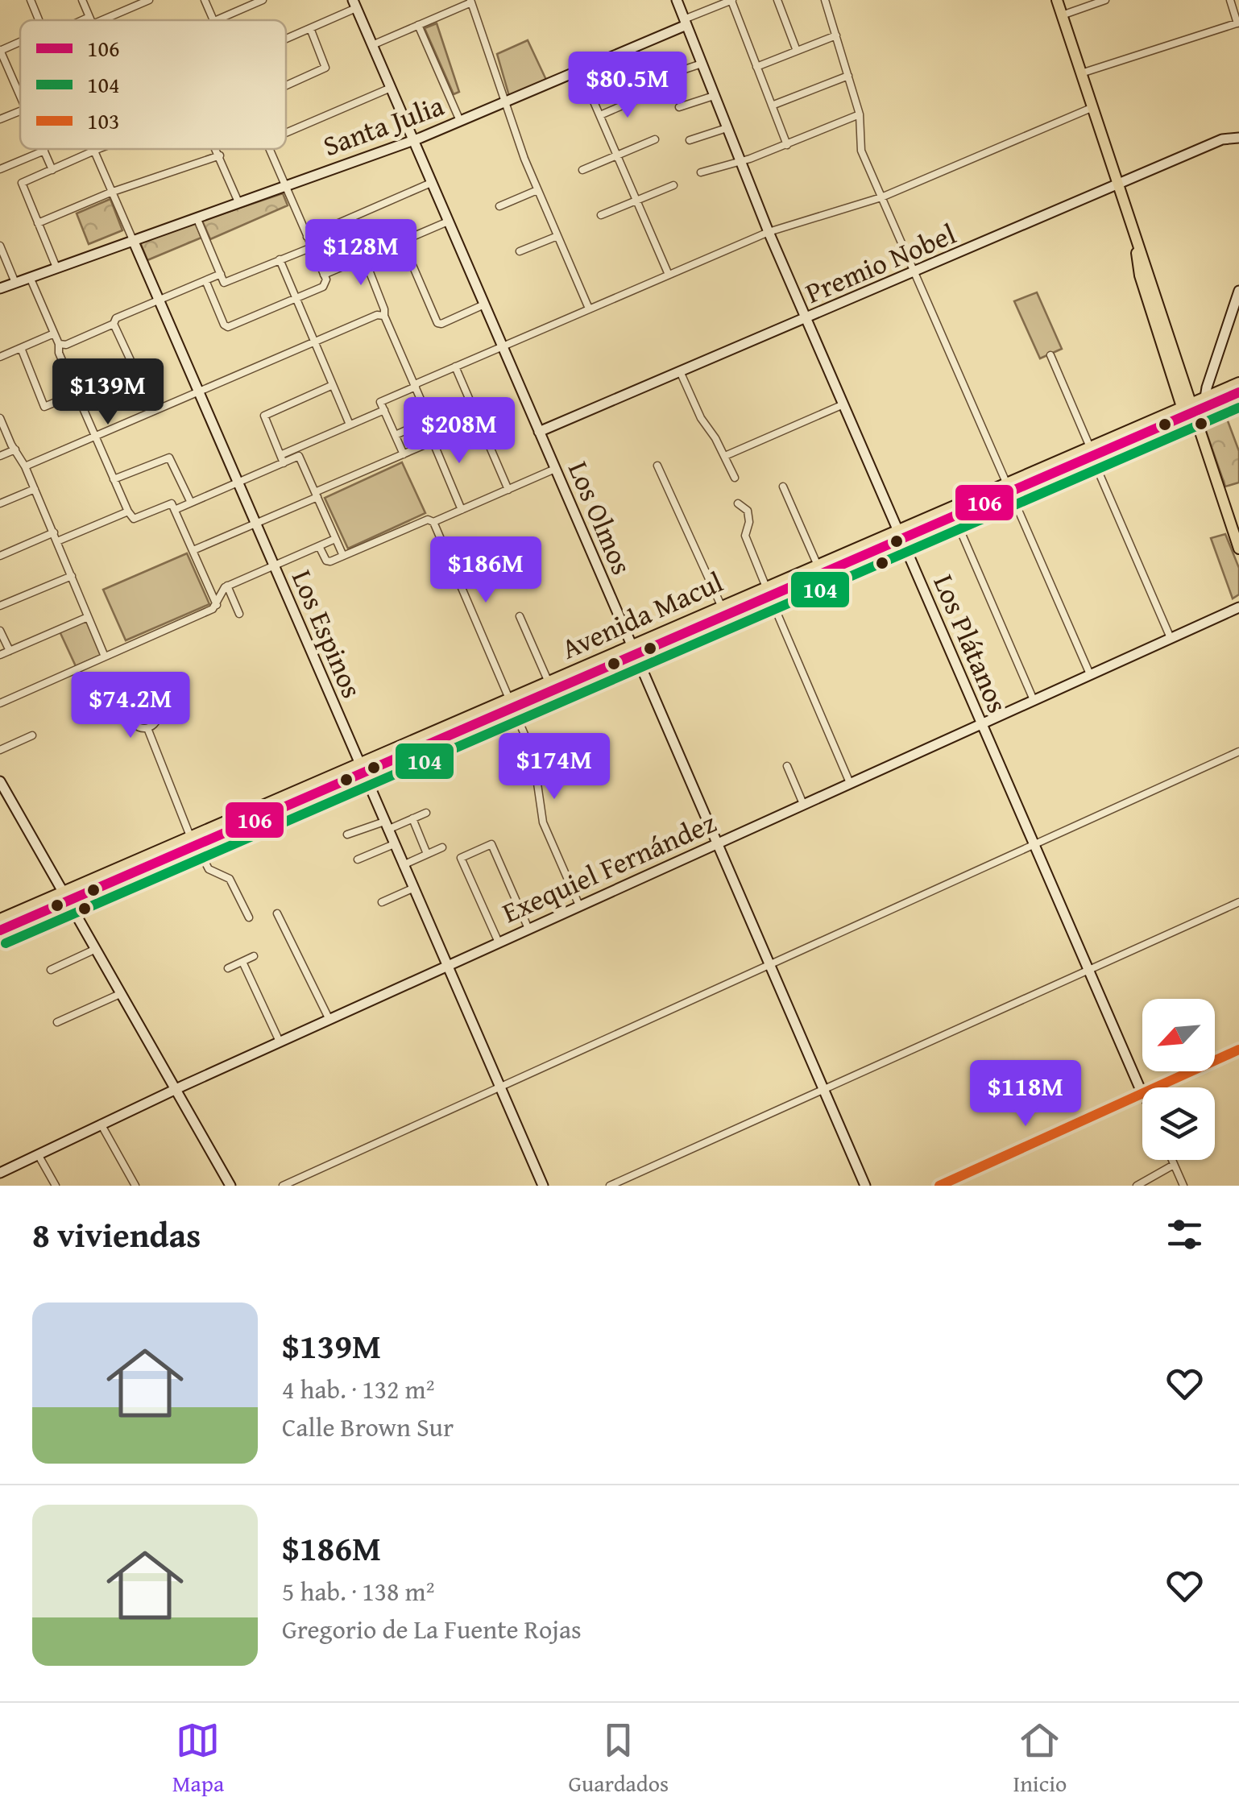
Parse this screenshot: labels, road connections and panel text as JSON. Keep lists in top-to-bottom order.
{
  "streets": {
    "main road": ["Avenida Macul"],
    "street": [
      "Santa Julia",
      "Premio Nobel",
      "Los Olmos",
      "Los Espinos",
      "Los Plátanos",
      "Exequiel Fernández"
    ]
  },
  "crossings": [
    ["Santa Julia", "Los Olmos"],
    ["Santa Julia", "Los Espinos"],
    ["Santa Julia", "Los Plátanos"],
    ["Premio Nobel", "Los Olmos"],
    ["Premio Nobel", "Los Plátanos"],
    ["Los Olmos", "Avenida Macul"],
    ["Los Olmos", "Exequiel Fernández"],
    ["Avenida Macul", "Los Espinos"],
    ["Avenida Macul", "Los Plátanos"],
    ["Los Espinos", "Exequiel Fernández"],
    ["Los Plátanos", "Exequiel Fernández"]
  ],
  "lines": ["transit line 106", "transit line 104", "transit line 103"],
  "legend": ["106", "104", "103"],
  "north": "bottom left",
  "page": {
    "price": [
      "$80.5M",
      "$128M",
      "$139M",
      "$208M",
      "$186M",
      "$74.2M",
      "$174M",
      "$118M"
    ],
    "heading": "8 viviendas",
    "list": [
      {
        "name": "$139M",
        "note": "4 hab. · 132 m² · Calle Brown Sur"
      },
      {
        "name": "$186M",
        "note": "5 hab. · 138 m² · Gregorio de La Fuente Rojas"
      }
    ],
    "tabs": ["Mapa", "Guardados", "Inicio"]
  }
}
